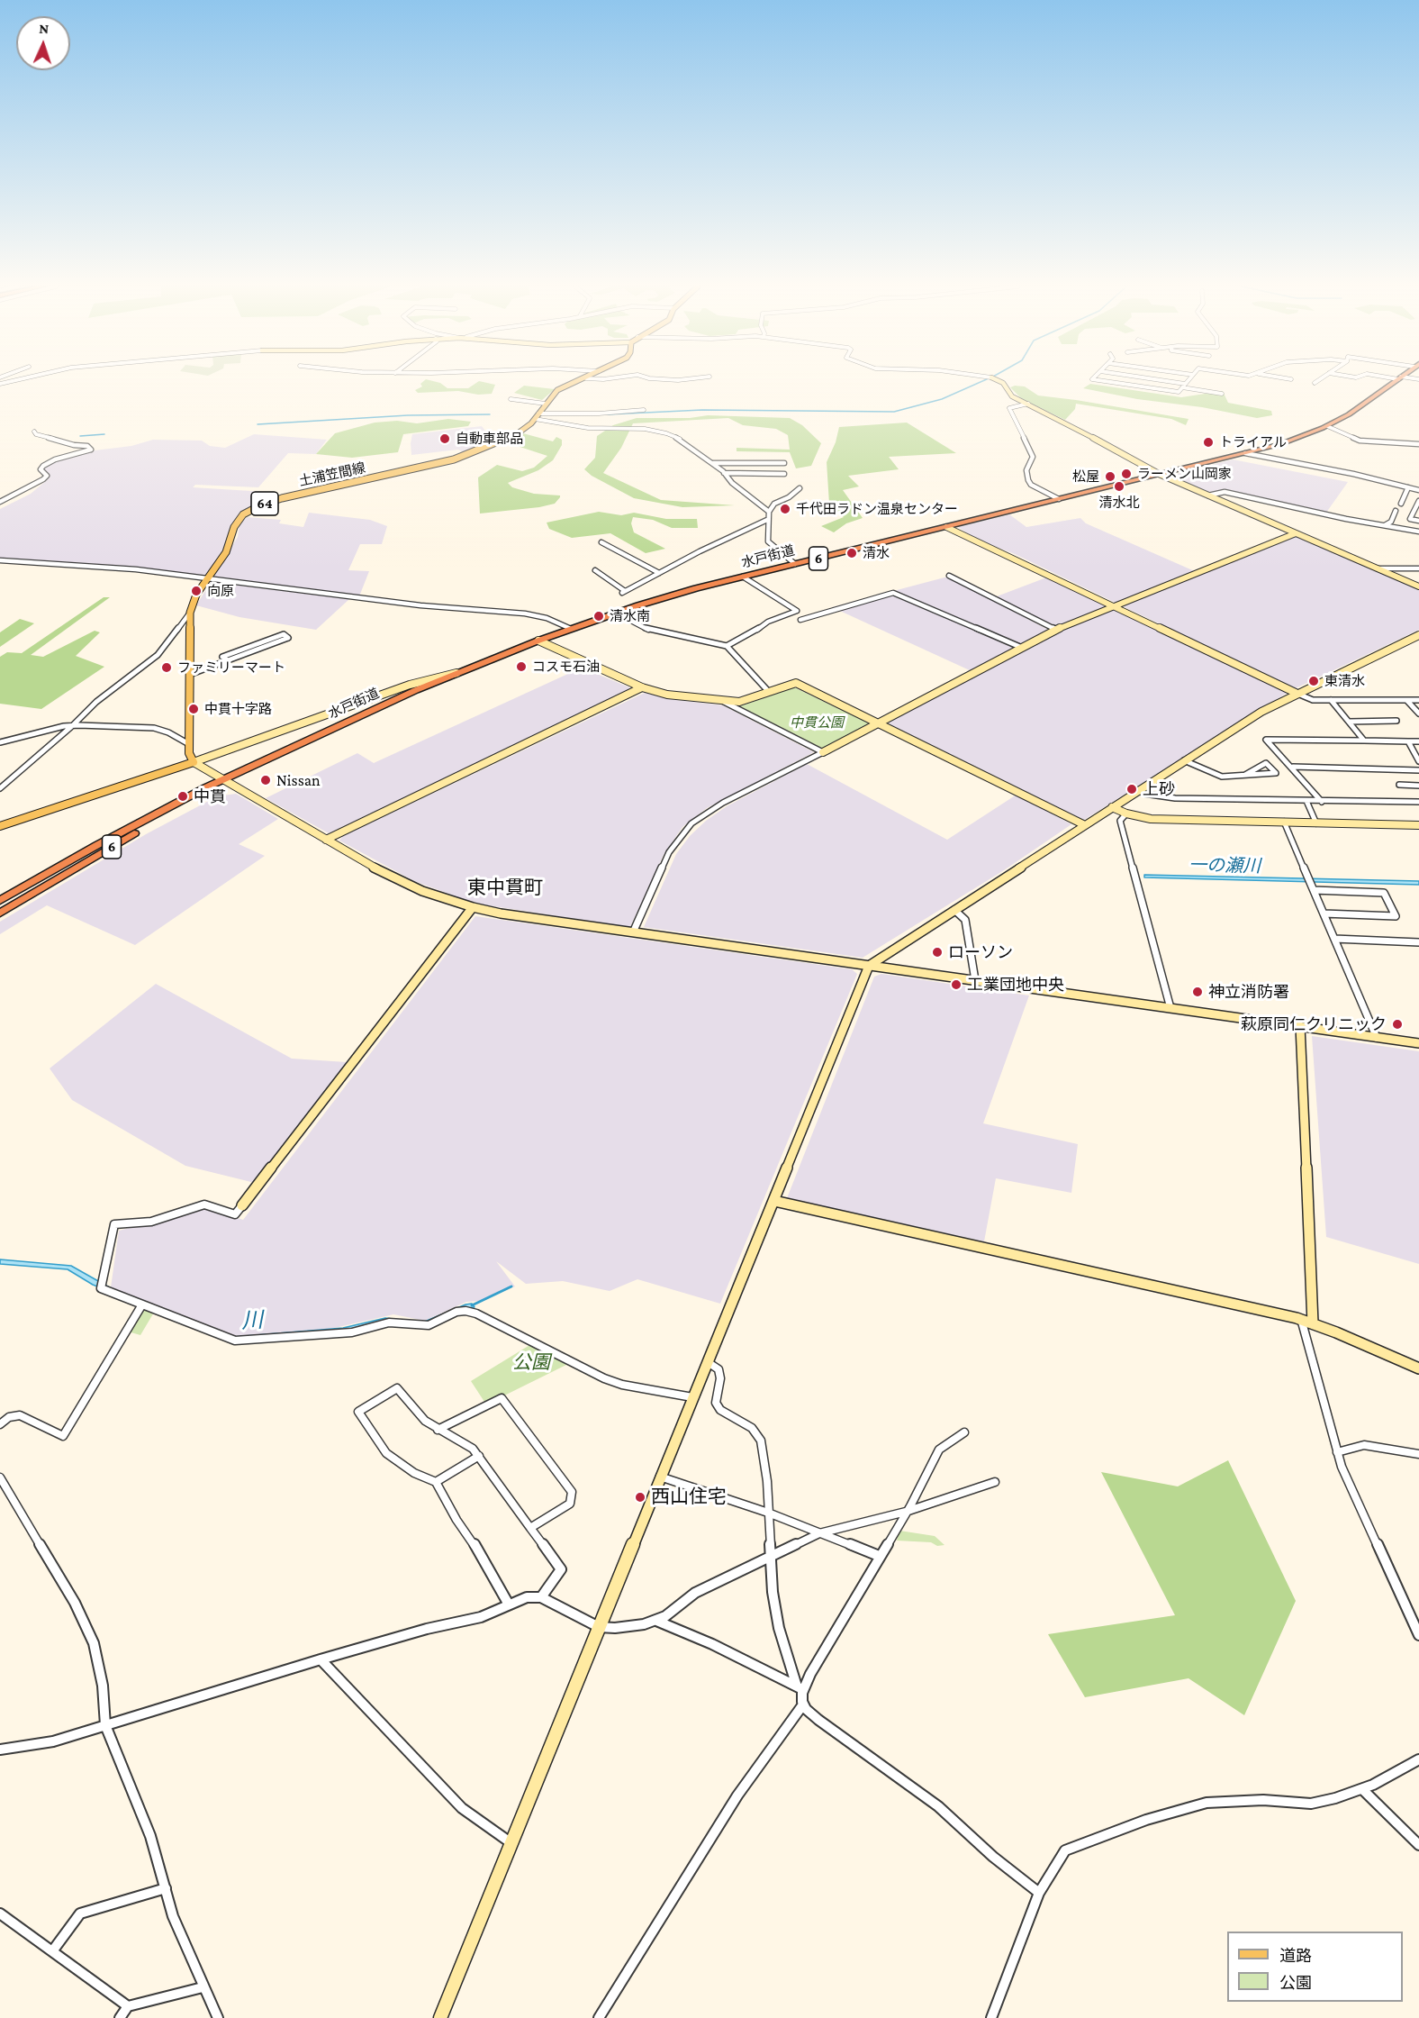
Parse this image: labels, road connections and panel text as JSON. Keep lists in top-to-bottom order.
{
  "streets": {
    "highway": ["水戸街道", "6"],
    "main road": ["土浦笠間線", "64"]
  },
  "districts": ["東中貫町"],
  "water": ["一の瀬川", "川"],
  "parks": ["中貫公園", "公園"],
  "places": [
    "自動車部品",
    "トライアル",
    "ラーメン山岡家",
    "松屋",
    "清水北",
    "千代田ラドン温泉センター",
    "清水",
    "向原",
    "清水南",
    "コスモ石油",
    "ファミリーマート",
    "東清水",
    "中貫十字路",
    "Nissan",
    "上砂",
    "中貫",
    "ローソン",
    "工業団地中央",
    "神立消防署",
    "萩原同仁クリニック",
    "西山住宅"
  ],
  "legend": ["道路", "公園"],
  "north": "top"
}
